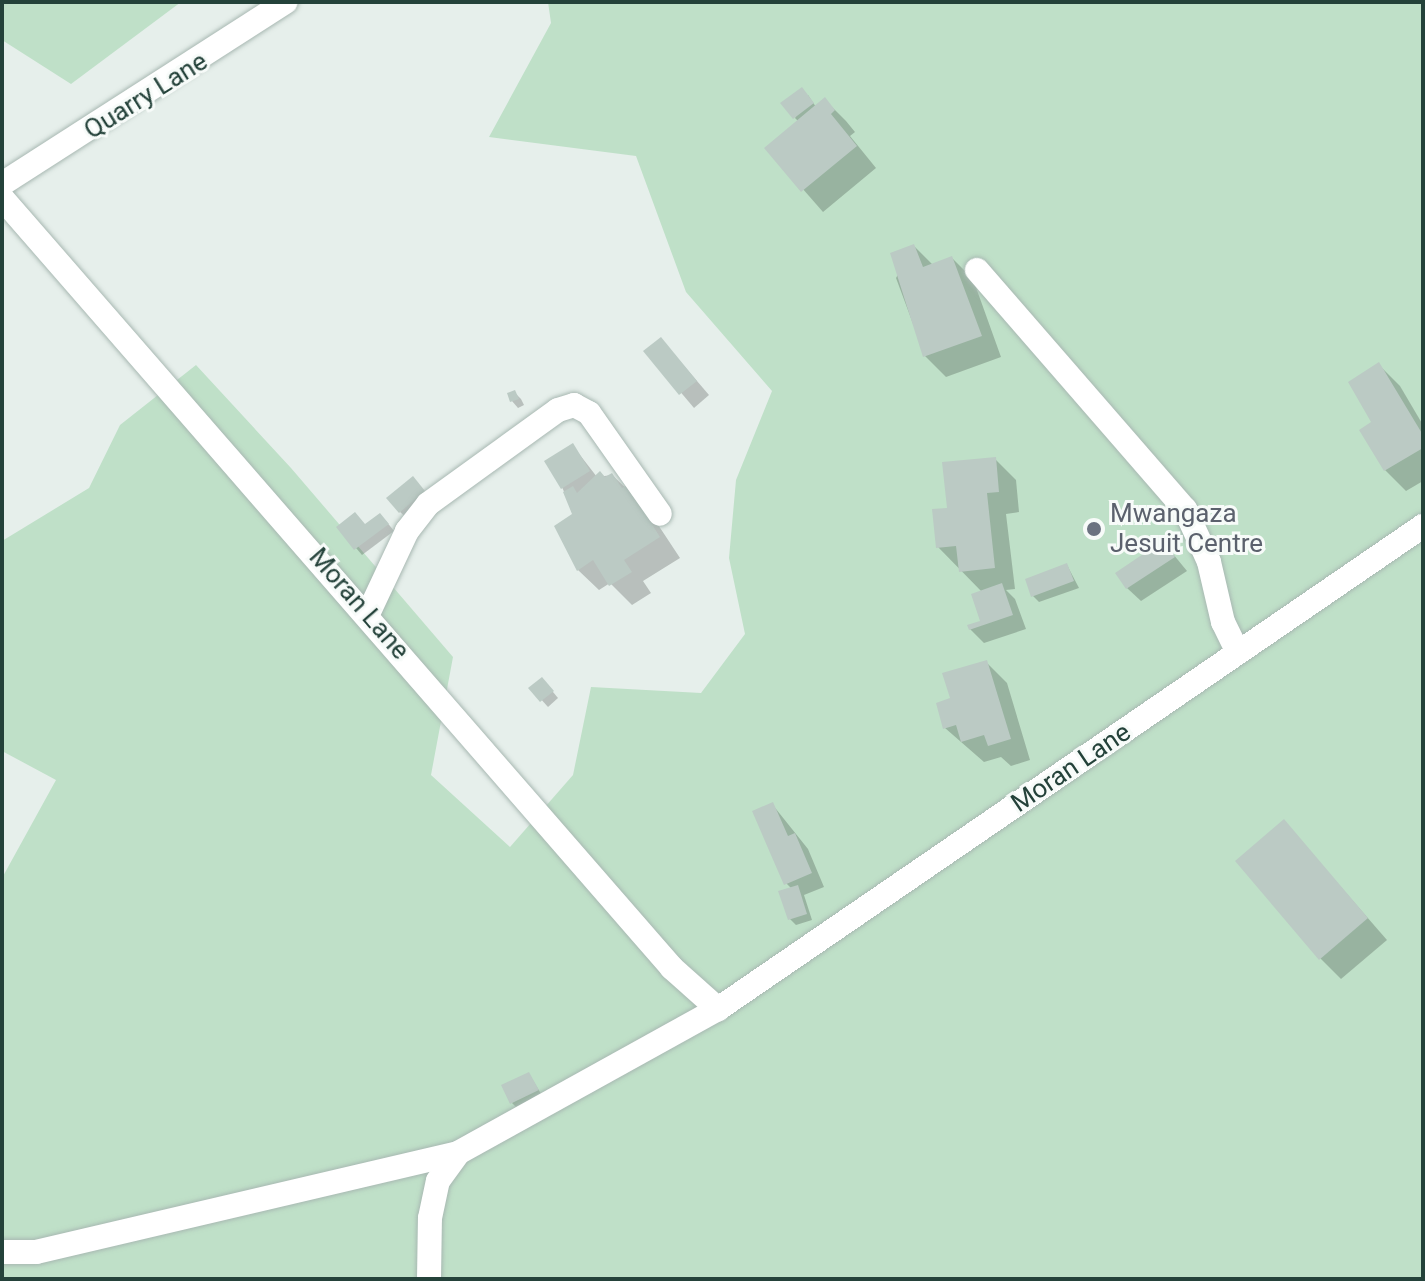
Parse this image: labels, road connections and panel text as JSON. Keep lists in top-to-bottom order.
{
  "streets": {
    "street": ["Quarry Lane", "Moran Lane"]
  },
  "places": ["Mwangaza Jesuit Centre"]
}
